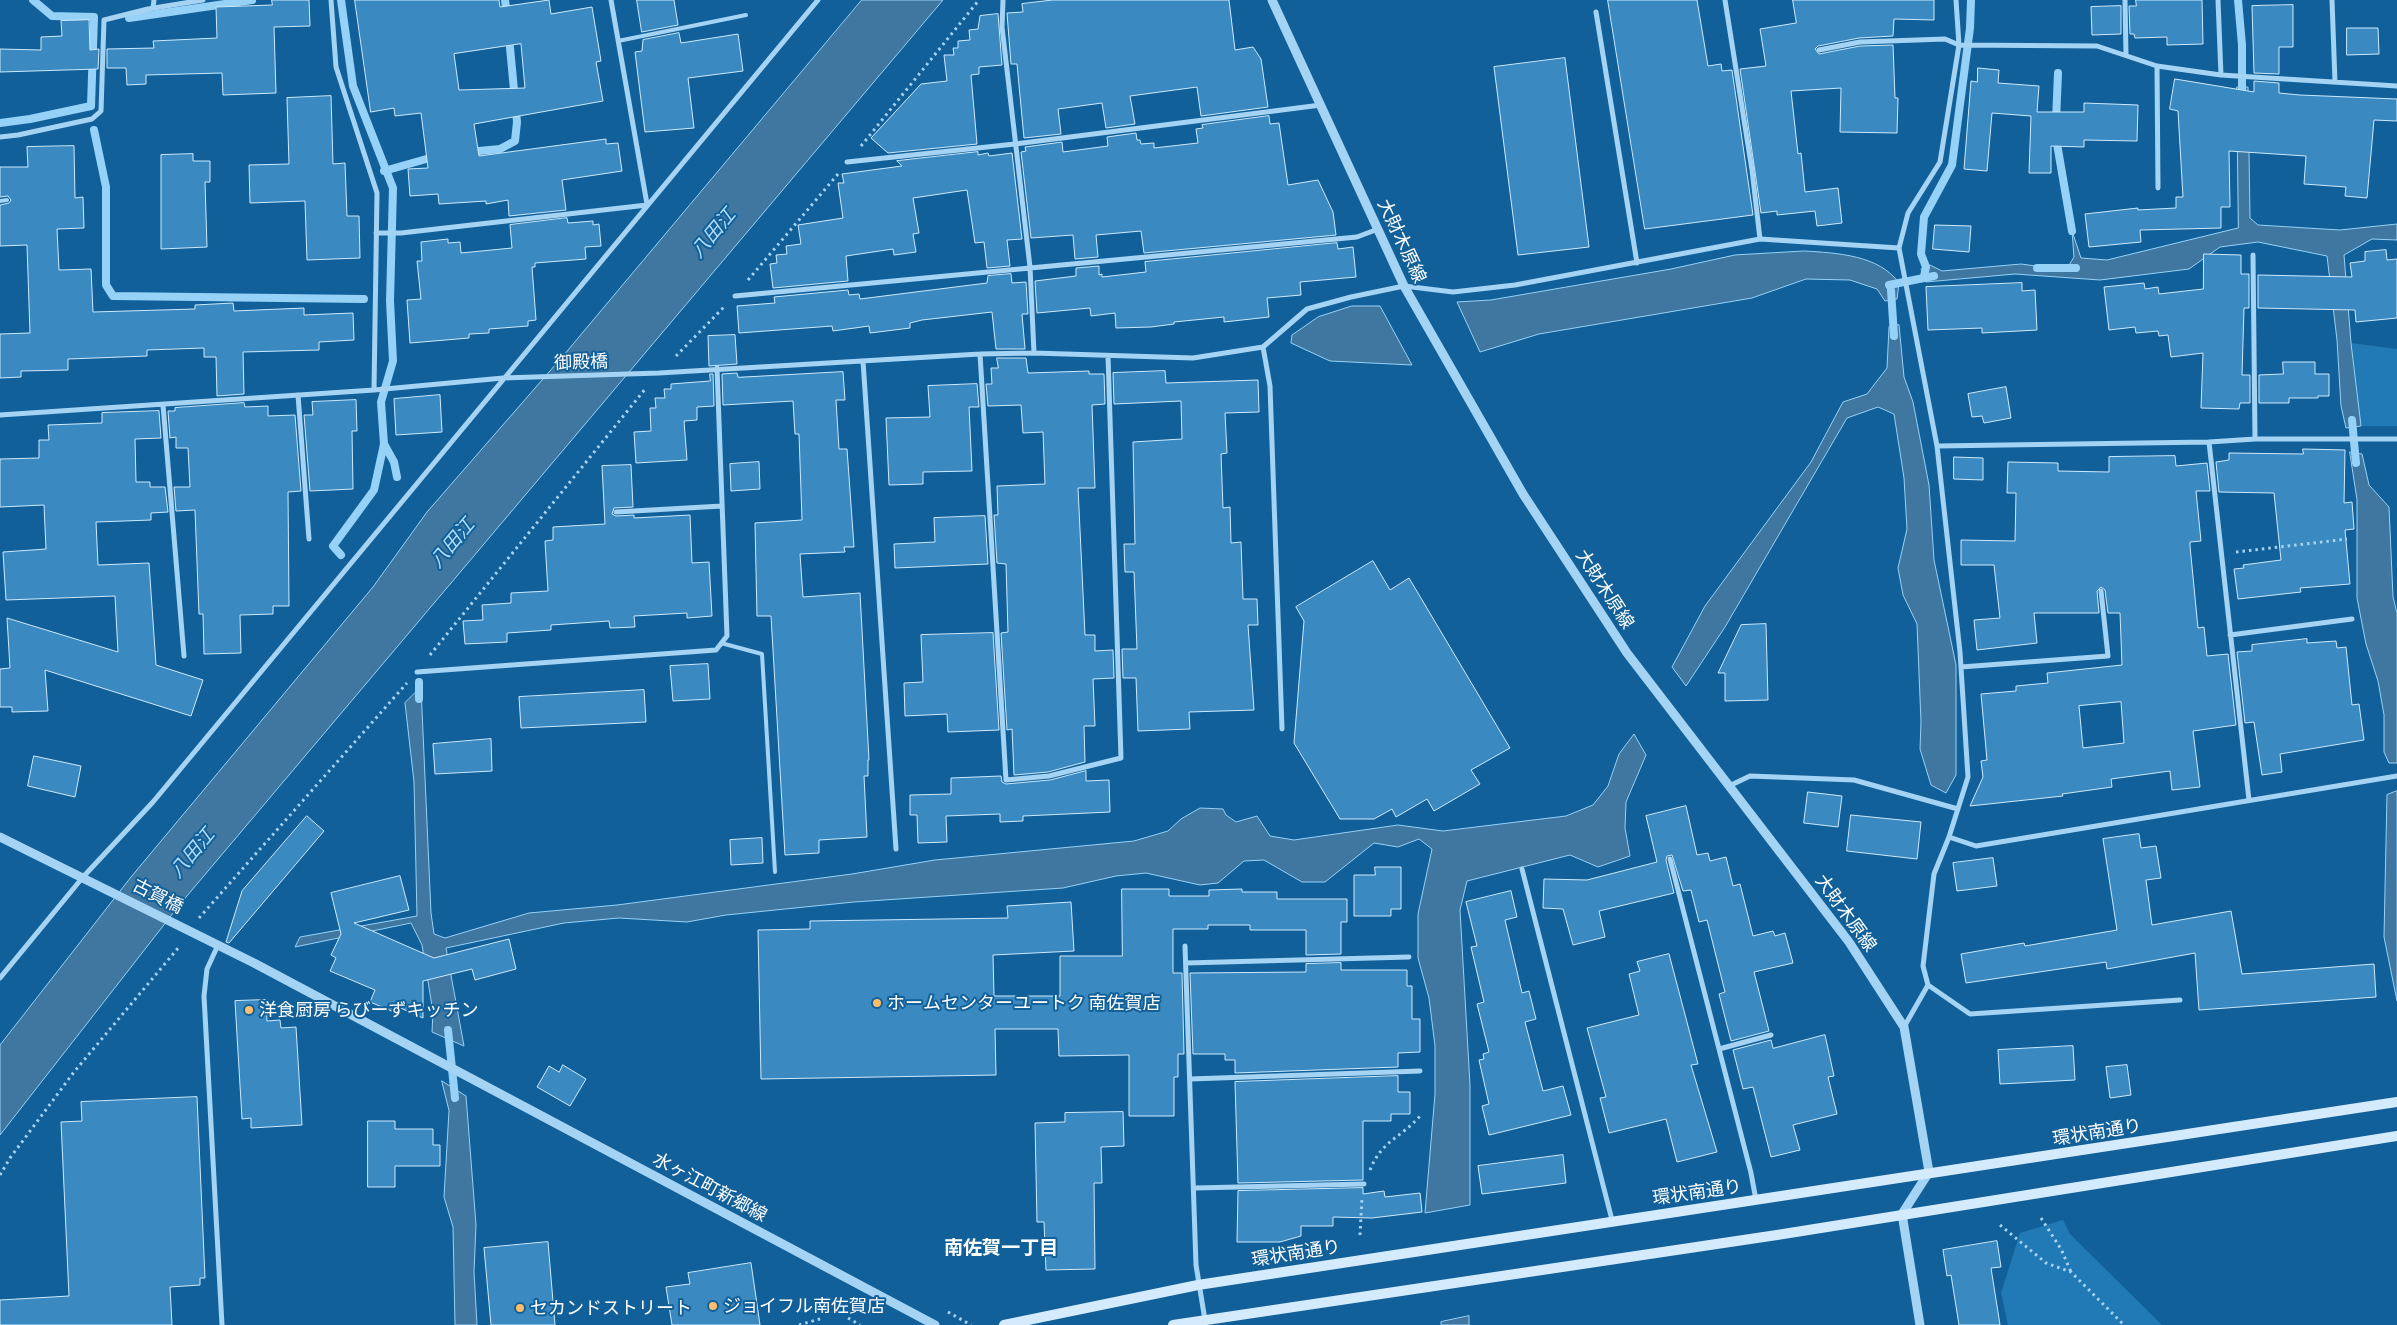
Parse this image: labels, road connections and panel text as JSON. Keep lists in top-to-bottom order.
{
  "streets": {
    "main road": ["環状南通り"],
    "street": [
      "大財木原線",
      "御殿橋",
      "古賀橋",
      "水ヶ江町新郷線"
    ]
  },
  "crossings": [
    ["大財木原線", "環状南通り"],
    ["古賀橋", "水ヶ江町新郷線"]
  ],
  "districts": ["南佐賀一丁目"],
  "water": ["八田江"],
  "places": [
    "ホームセンターユートク 南佐賀店",
    "洋食厨房 らびーずキッチン",
    "ジョイフル南佐賀店",
    "セカンドストリート"
  ]
}
